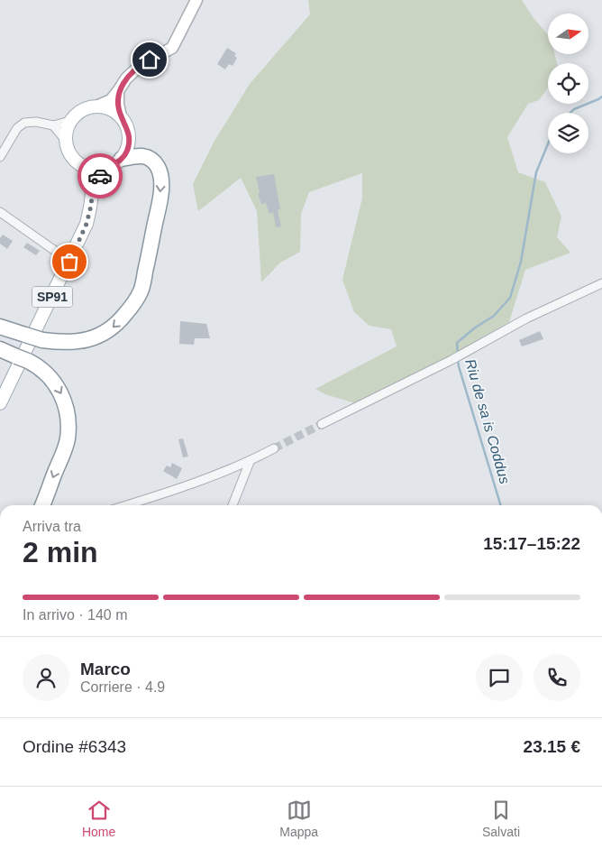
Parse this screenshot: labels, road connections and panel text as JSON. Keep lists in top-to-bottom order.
{
  "streets": {
    "main road": ["SP91"]
  },
  "water": ["Riu de sa is Coddus"],
  "north": "right",
  "page": {
    "heading": ["2 min", "Arriva tra", "15:17–15:22"],
    "panel": [
      "Marco",
      "Corriere · 4.9",
      "Ordine #6343",
      "23.15 €"
    ],
    "bar": "In arrivo · 140 m",
    "tabs": ["Home", "Mappa", "Salvati"]
  }
}
